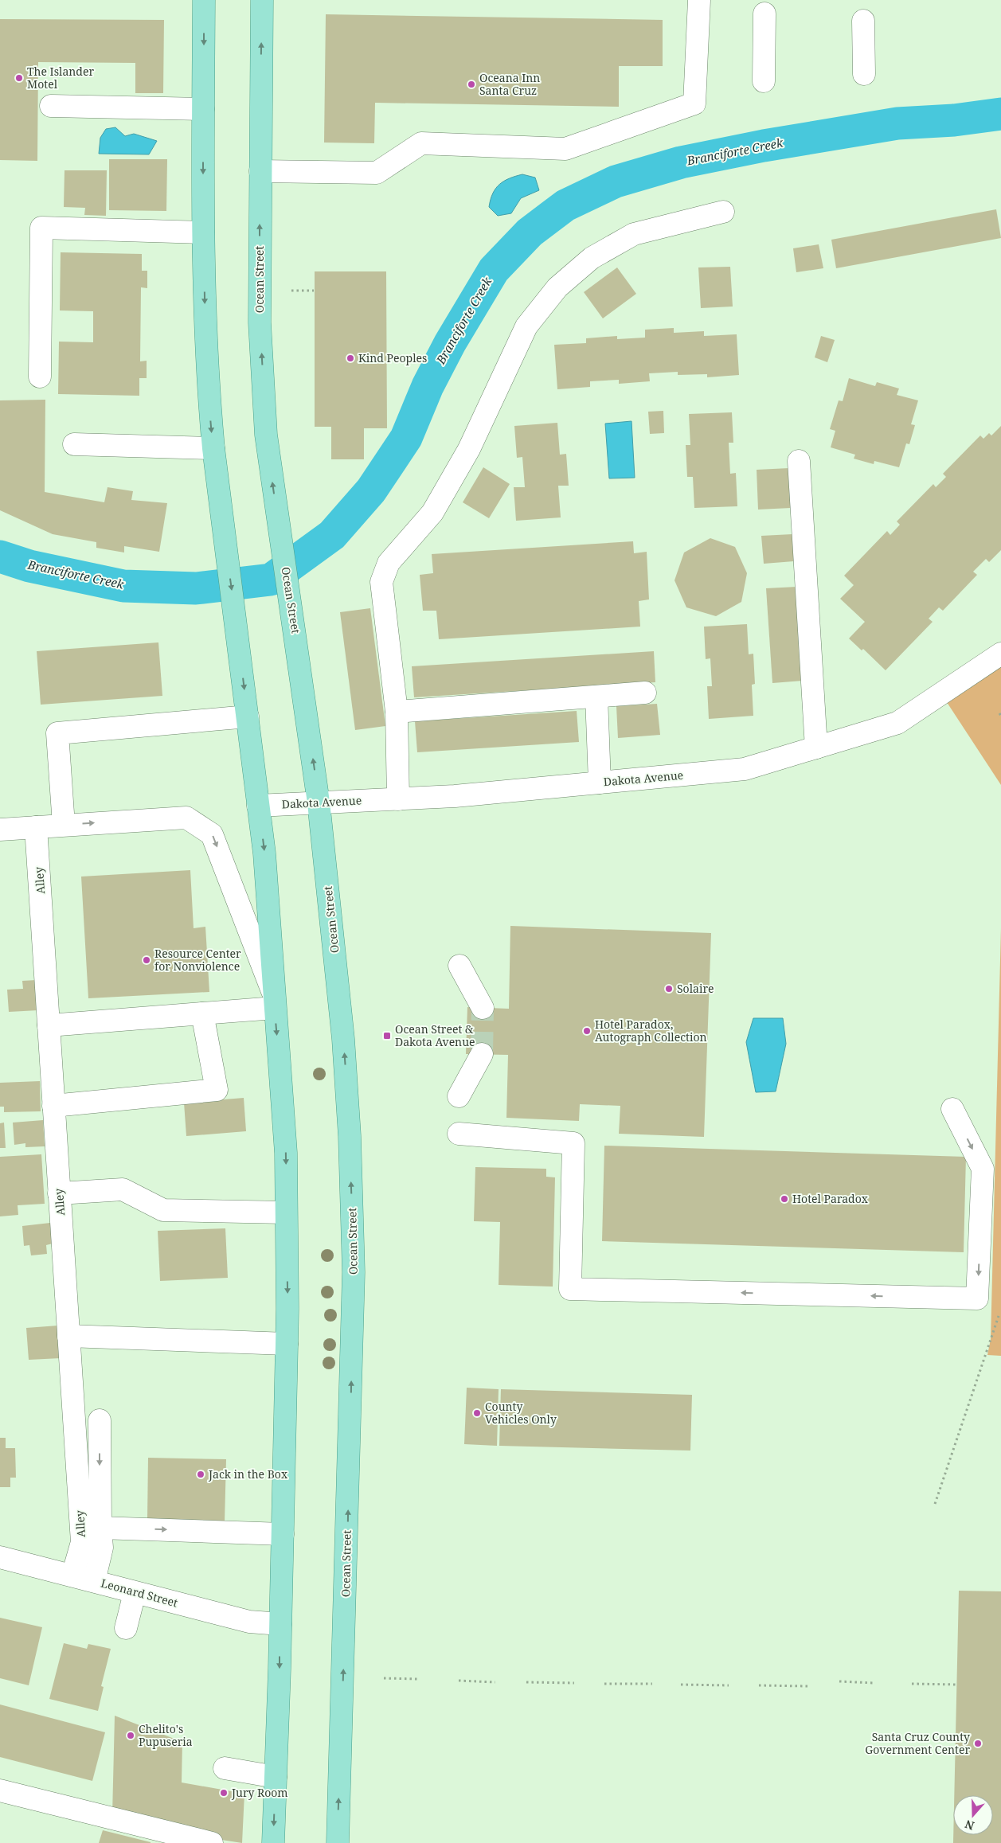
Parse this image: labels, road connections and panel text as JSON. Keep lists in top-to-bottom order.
{
  "streets": {
    "main road": ["Ocean Street"],
    "street": ["Dakota Avenue", "Alley", "Leonard Street"]
  },
  "crossings": [
    ["Ocean Street", "Dakota Avenue"],
    ["Alley", "Leonard Street"]
  ],
  "water": ["Branciforte Creek"],
  "places": {
    "other": [
      "The Islander Motel",
      "Oceana Inn Santa Cruz",
      "Kind Peoples",
      "Resource Center for Nonviolence",
      "Solaire",
      "Hotel Paradox, Autograph Collection",
      "Hotel Paradox",
      "County Vehicles Only",
      "Jack in the Box",
      "Chelito's Pupuseria",
      "Santa Cruz County Government Center",
      "Jury Room"
    ],
    "transit": ["Ocean Street & Dakota Avenue"]
  },
  "north": "bottom"
}
